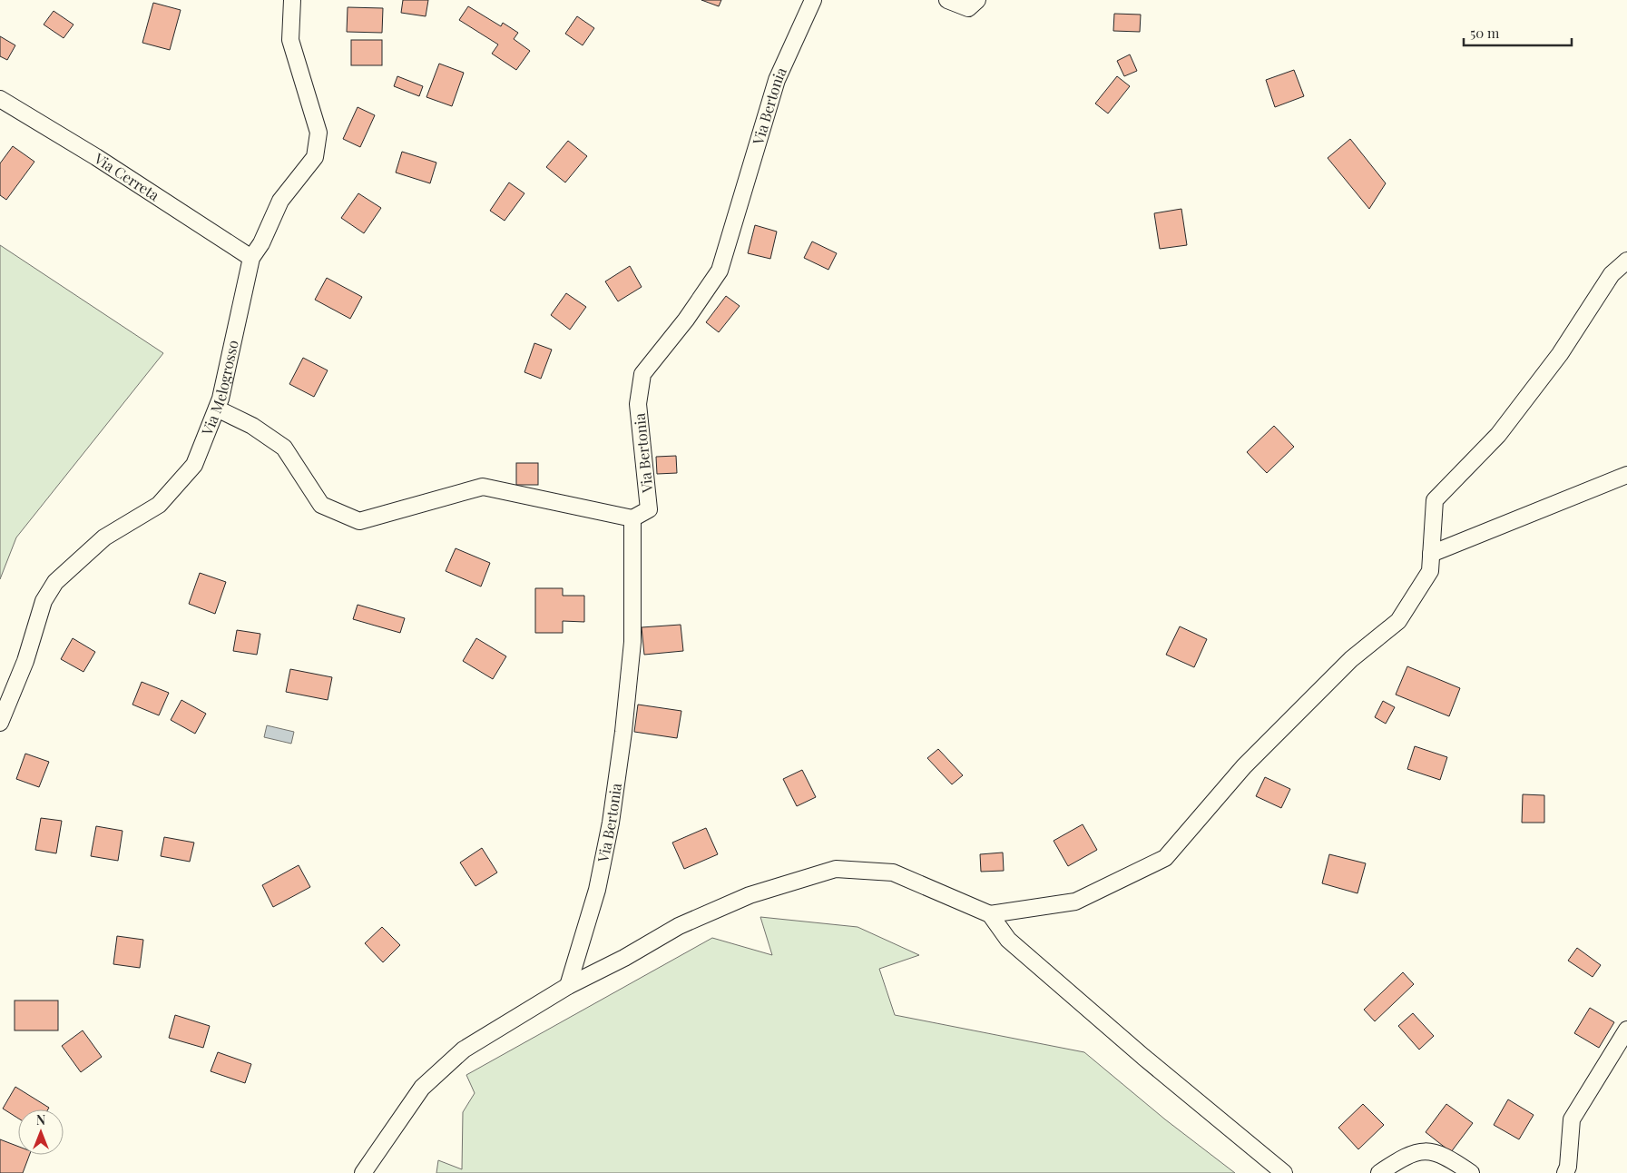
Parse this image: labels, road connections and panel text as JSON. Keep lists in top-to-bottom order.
{
  "streets": {
    "street": ["Via Bertonia", "Via Cerreta", "Via Melogrosso"]
  },
  "crossings": [
    ["Via Cerreta", "Via Melogrosso"]
  ],
  "scale_bar": "50 m",
  "north": "top"
}
